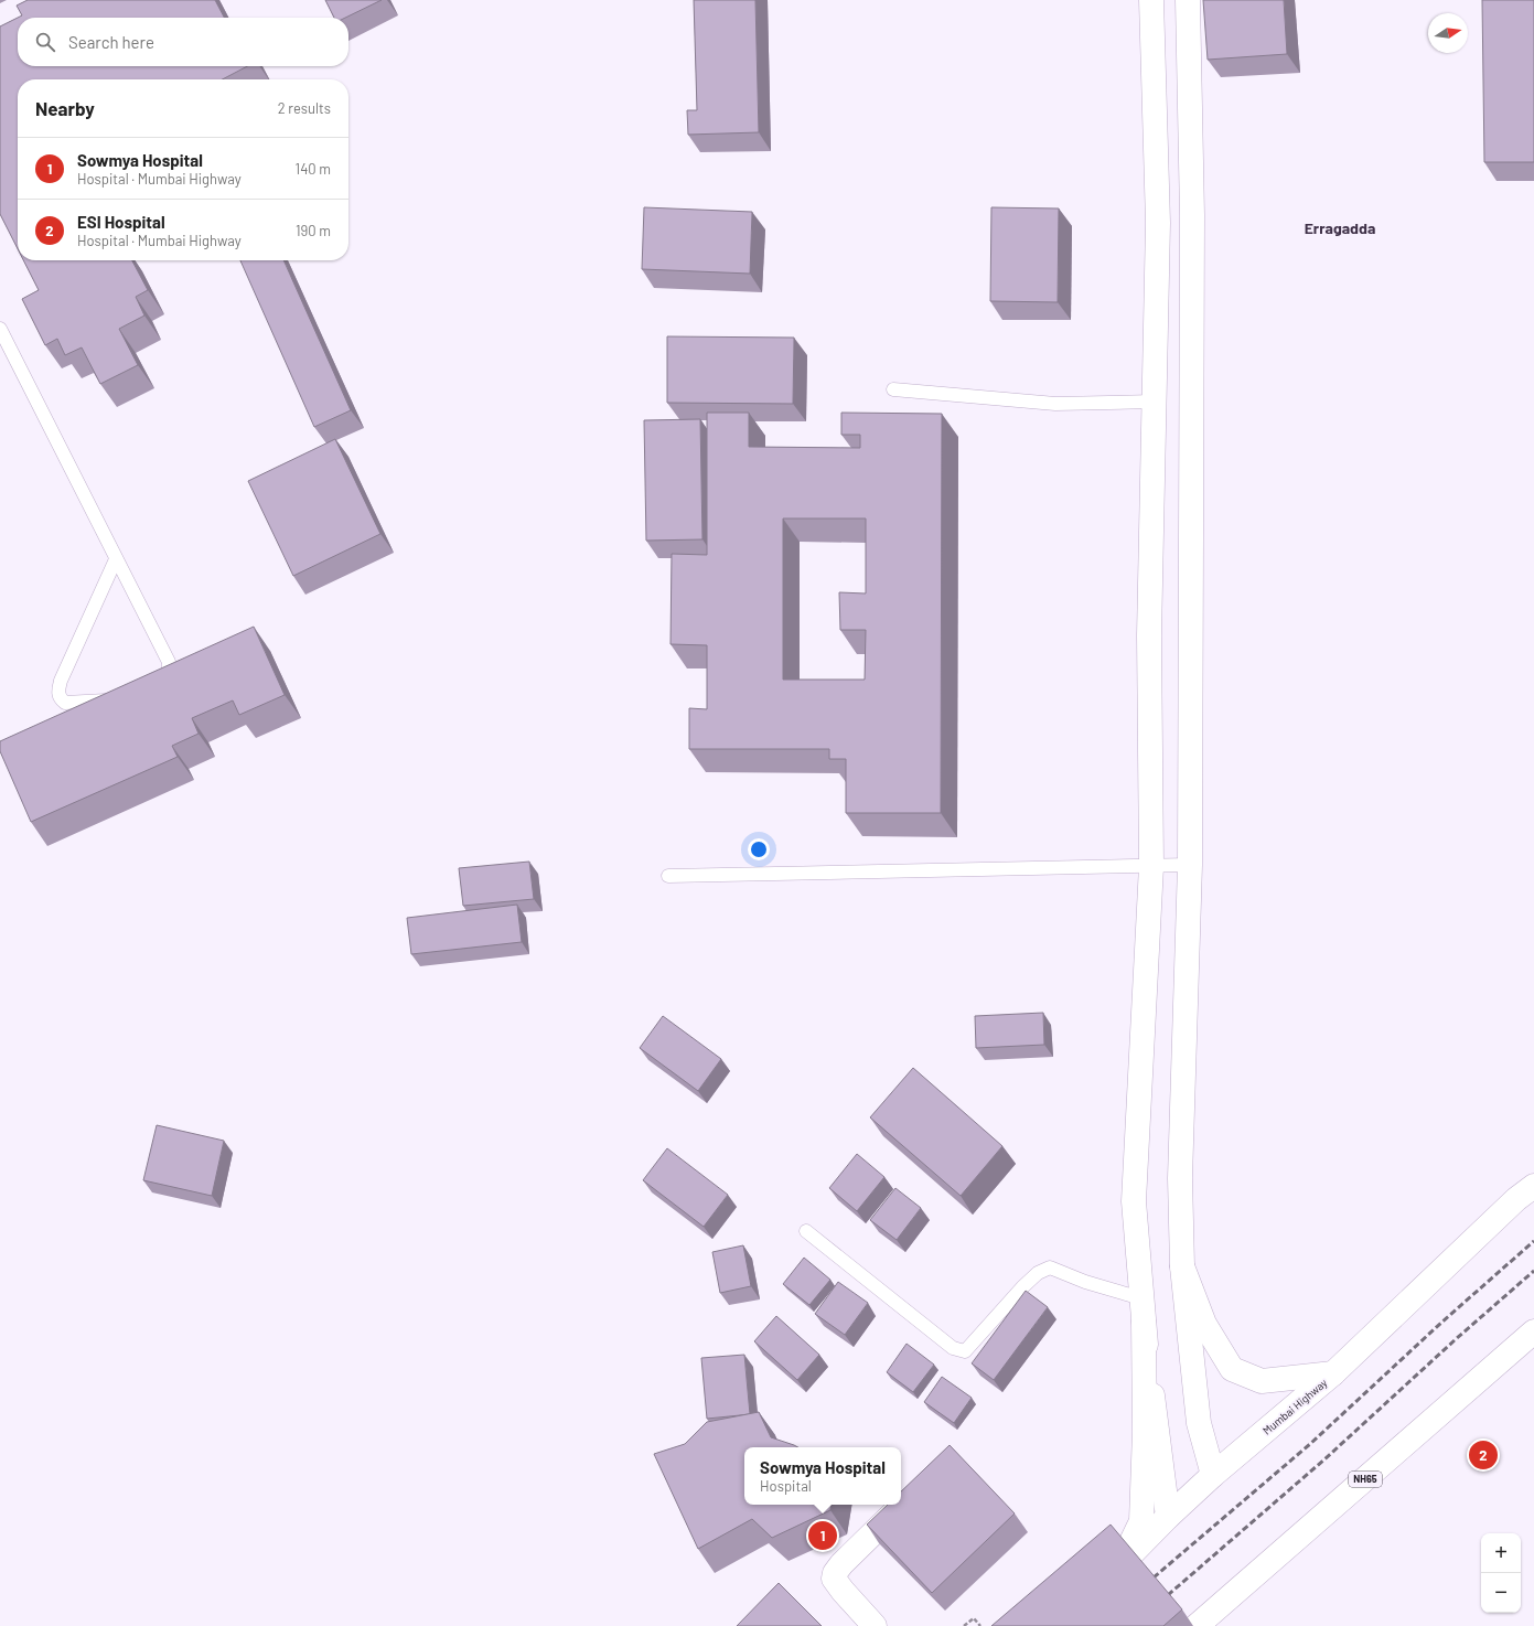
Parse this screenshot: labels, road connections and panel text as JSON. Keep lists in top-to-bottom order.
{
  "streets": {
    "main road": ["Mumbai Highway", "NH65"]
  },
  "districts": ["Erragadda"],
  "north": "right",
  "page": {
    "search": "Search here",
    "heading": ["Nearby", "2 results"],
    "list": [
      {
        "mark": "1",
        "name": "Sowmya Hospital",
        "note": "Hospital · Mumbai Highway",
        "value": "140 m"
      },
      {
        "mark": "2",
        "name": "ESI Hospital",
        "note": "Hospital · Mumbai Highway",
        "value": "190 m"
      }
    ],
    "pins": ["2", "1"],
    "popup": ["Sowmya Hospital", "Hospital"],
    "map_buttons": ["+", "−"]
  }
}
